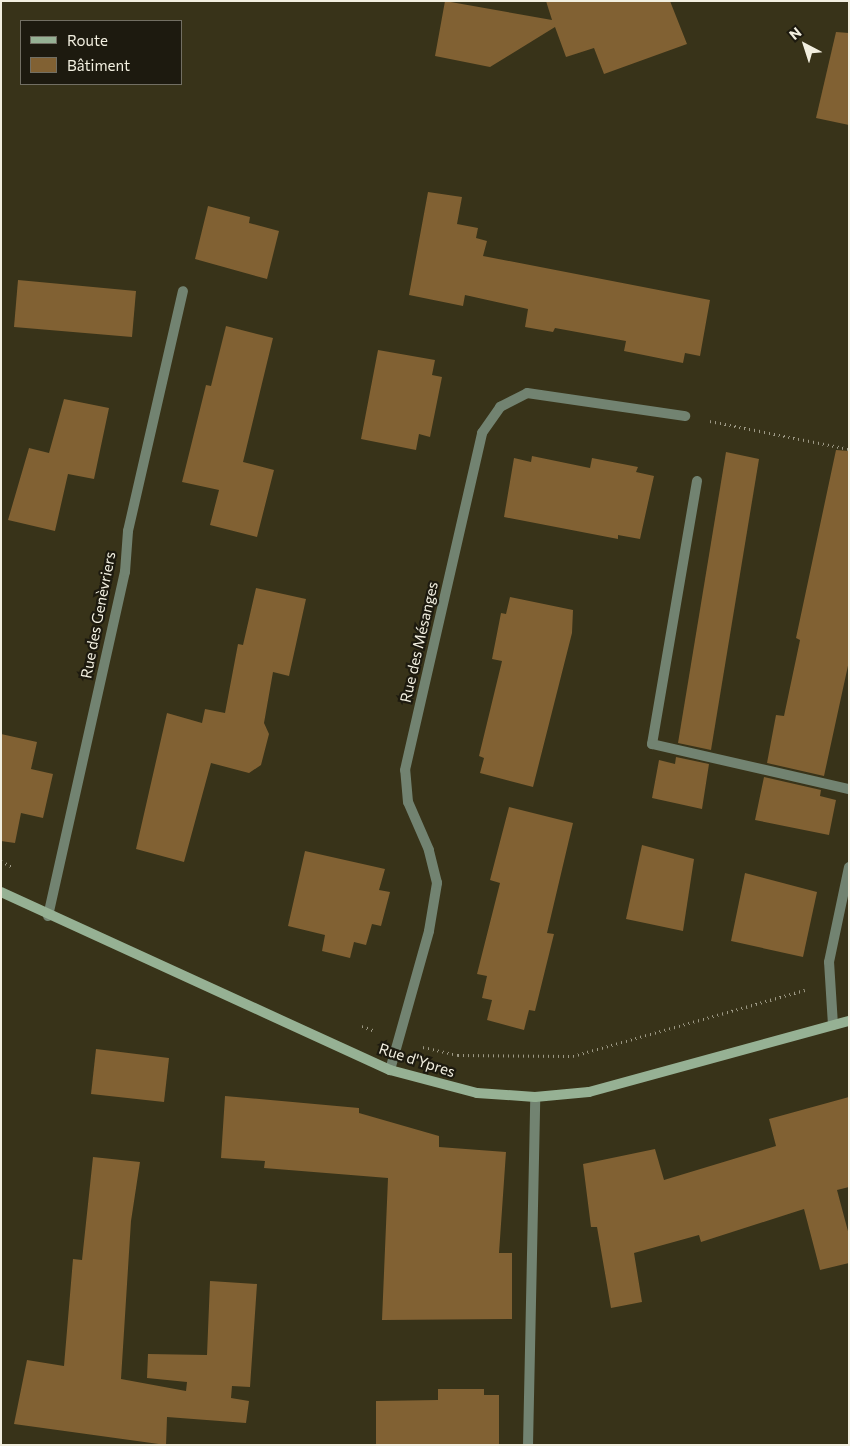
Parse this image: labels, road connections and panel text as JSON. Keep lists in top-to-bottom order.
{
  "streets": {
    "main road": ["Rue d'Ypres"],
    "street": ["Rue des Genèvriers", "Rue des Mésanges"]
  },
  "crossings": [
    ["Rue des Genèvriers", "Rue d'Ypres"],
    ["Rue des Mésanges", "Rue d'Ypres"]
  ],
  "legend": ["Route", "Bâtiment"],
  "north": "top left"
}
